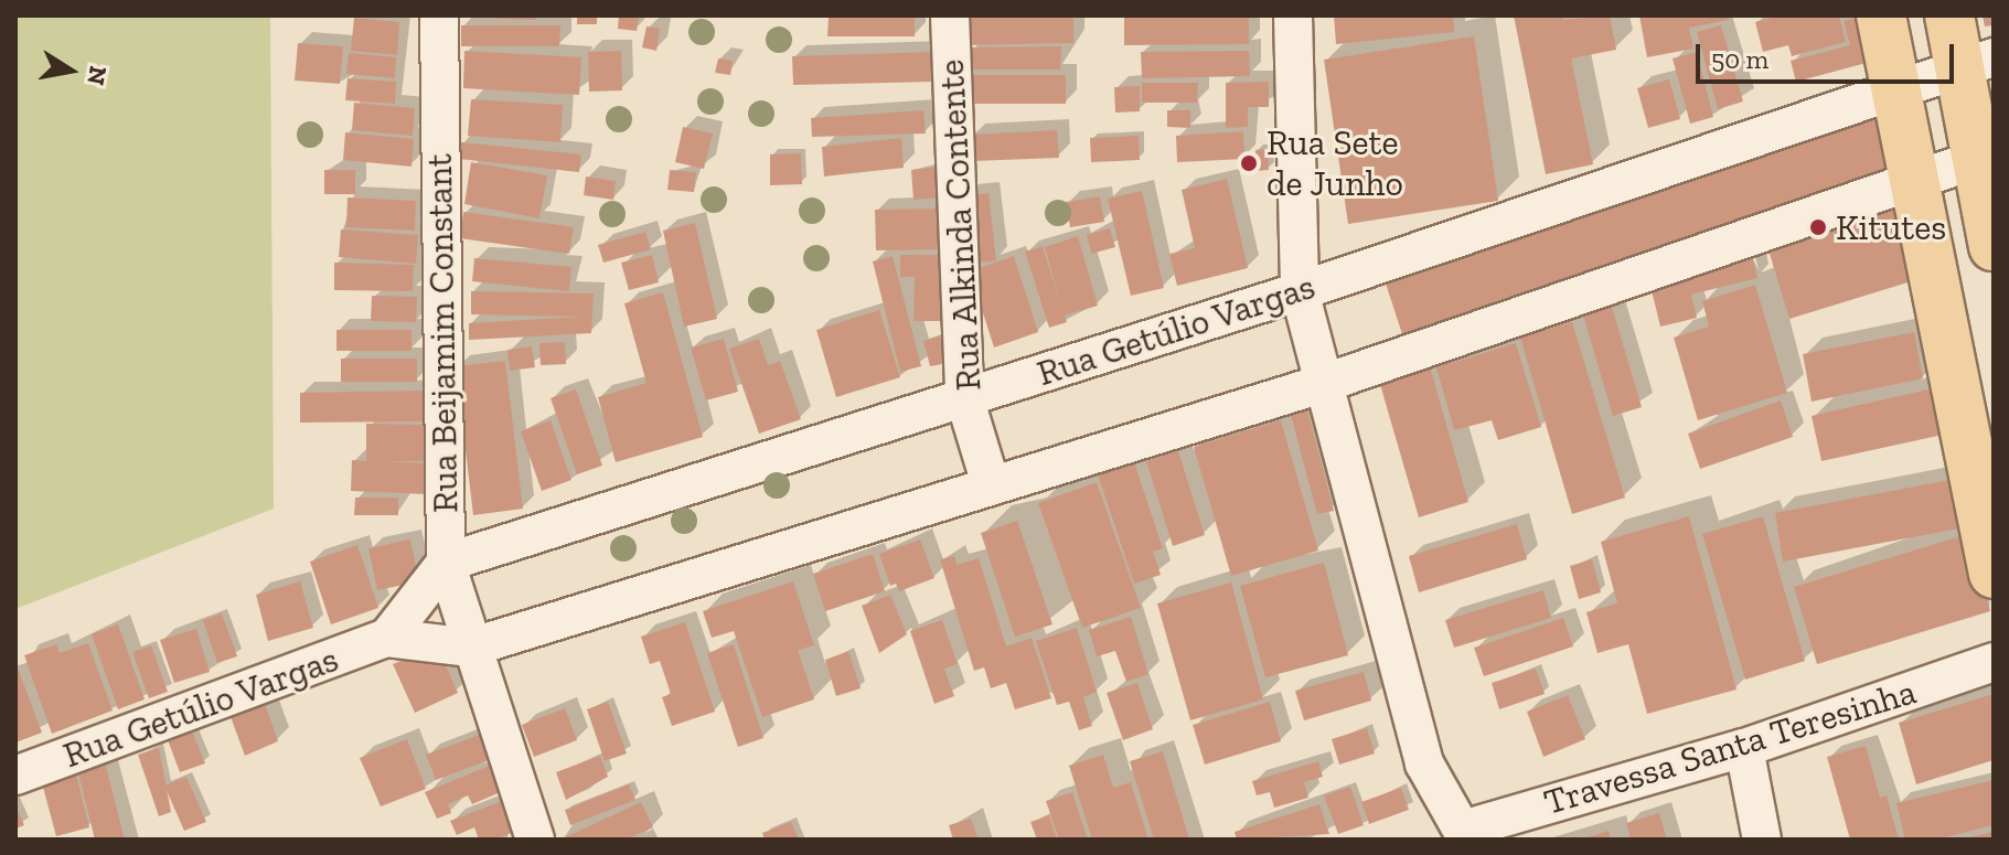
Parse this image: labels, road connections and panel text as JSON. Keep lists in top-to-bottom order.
{
  "streets": {
    "street": [
      "Rua Alkinda Contente",
      "Rua Getúlio Vargas",
      "Rua Beijamim Constant",
      "Travessa Santa Teresinha"
    ]
  },
  "crossings": [
    ["Rua Alkinda Contente", "Rua Getúlio Vargas"],
    ["Rua Getúlio Vargas", "Rua Beijamim Constant"]
  ],
  "places": ["Rua Sete de Junho", "Kitutes"],
  "scale_bar": "50 m",
  "north": "right"
}
